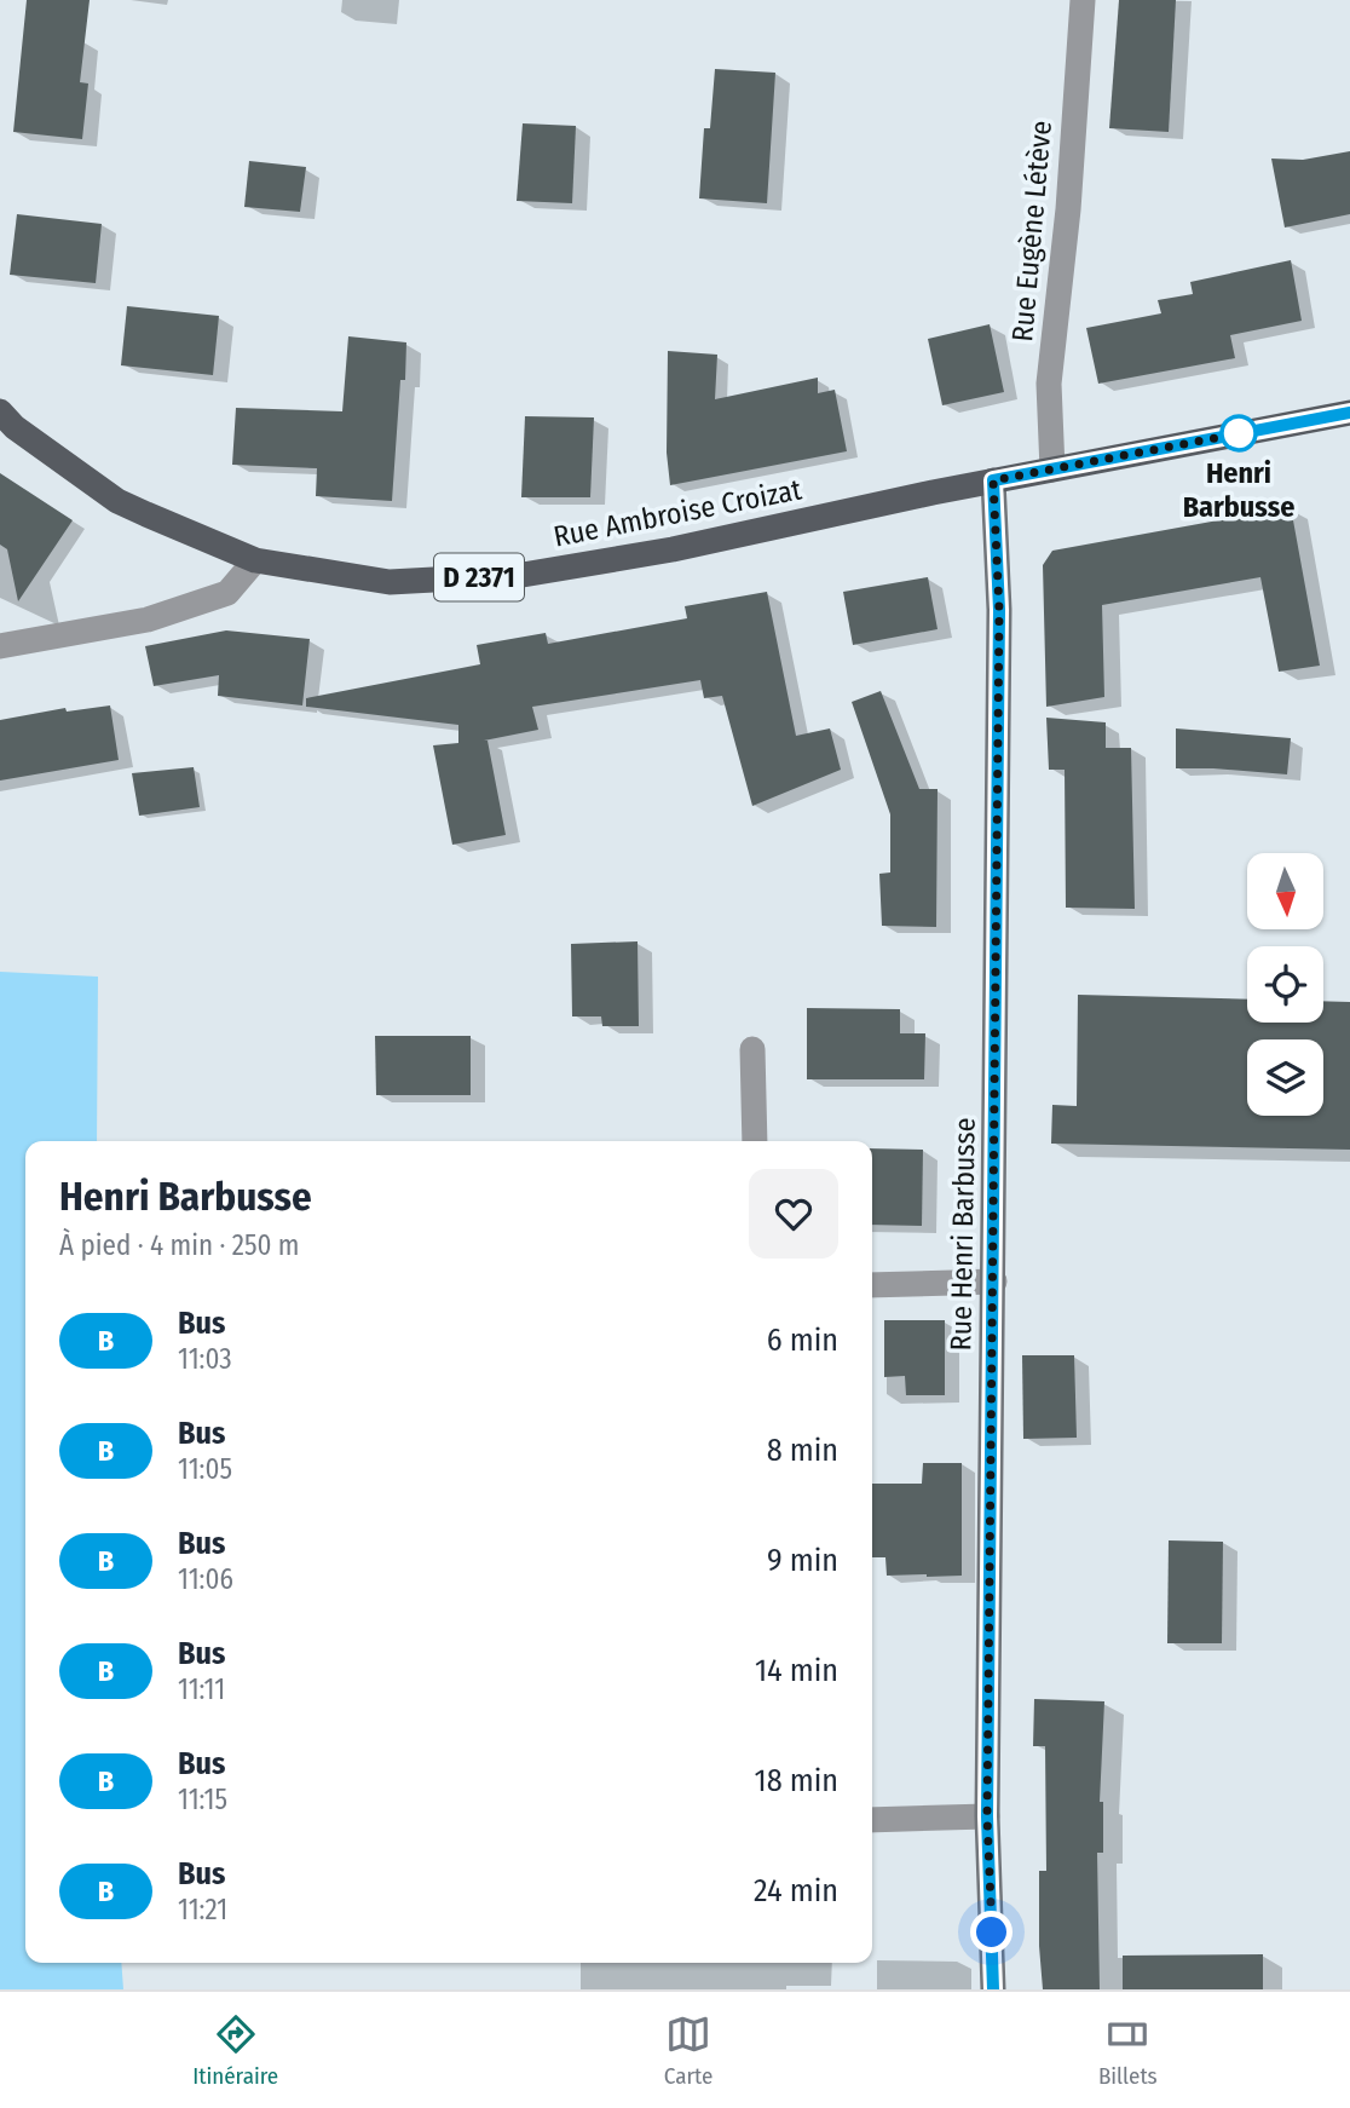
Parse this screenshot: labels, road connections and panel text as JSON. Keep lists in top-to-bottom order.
{
  "streets": {
    "main road": ["Rue Ambroise Croizat", "D 2371"],
    "street": ["Rue Eugène Létève", "Rue Henri Barbusse"]
  },
  "crossings": [
    ["Rue Eugène Létève", "Rue Ambroise Croizat"],
    ["Rue Ambroise Croizat", "Rue Henri Barbusse"]
  ],
  "places": ["Henri Barbusse"],
  "lines": ["bus line B"],
  "north": "bottom",
  "page": {
    "heading": ["Henri Barbusse", "À pied · 4 min · 250 m"],
    "list": [
      {
        "mark": "B",
        "name": "Bus",
        "note": "11:03",
        "value": "6 min"
      },
      {
        "mark": "B",
        "name": "Bus",
        "note": "11:05",
        "value": "8 min"
      },
      {
        "mark": "B",
        "name": "Bus",
        "note": "11:06",
        "value": "9 min"
      },
      {
        "mark": "B",
        "name": "Bus",
        "note": "11:11",
        "value": "14 min"
      },
      {
        "mark": "B",
        "name": "Bus",
        "note": "11:15",
        "value": "18 min"
      },
      {
        "mark": "B",
        "name": "Bus",
        "note": "11:21",
        "value": "24 min"
      }
    ],
    "tabs": ["Itinéraire", "Carte", "Billets"]
  }
}
